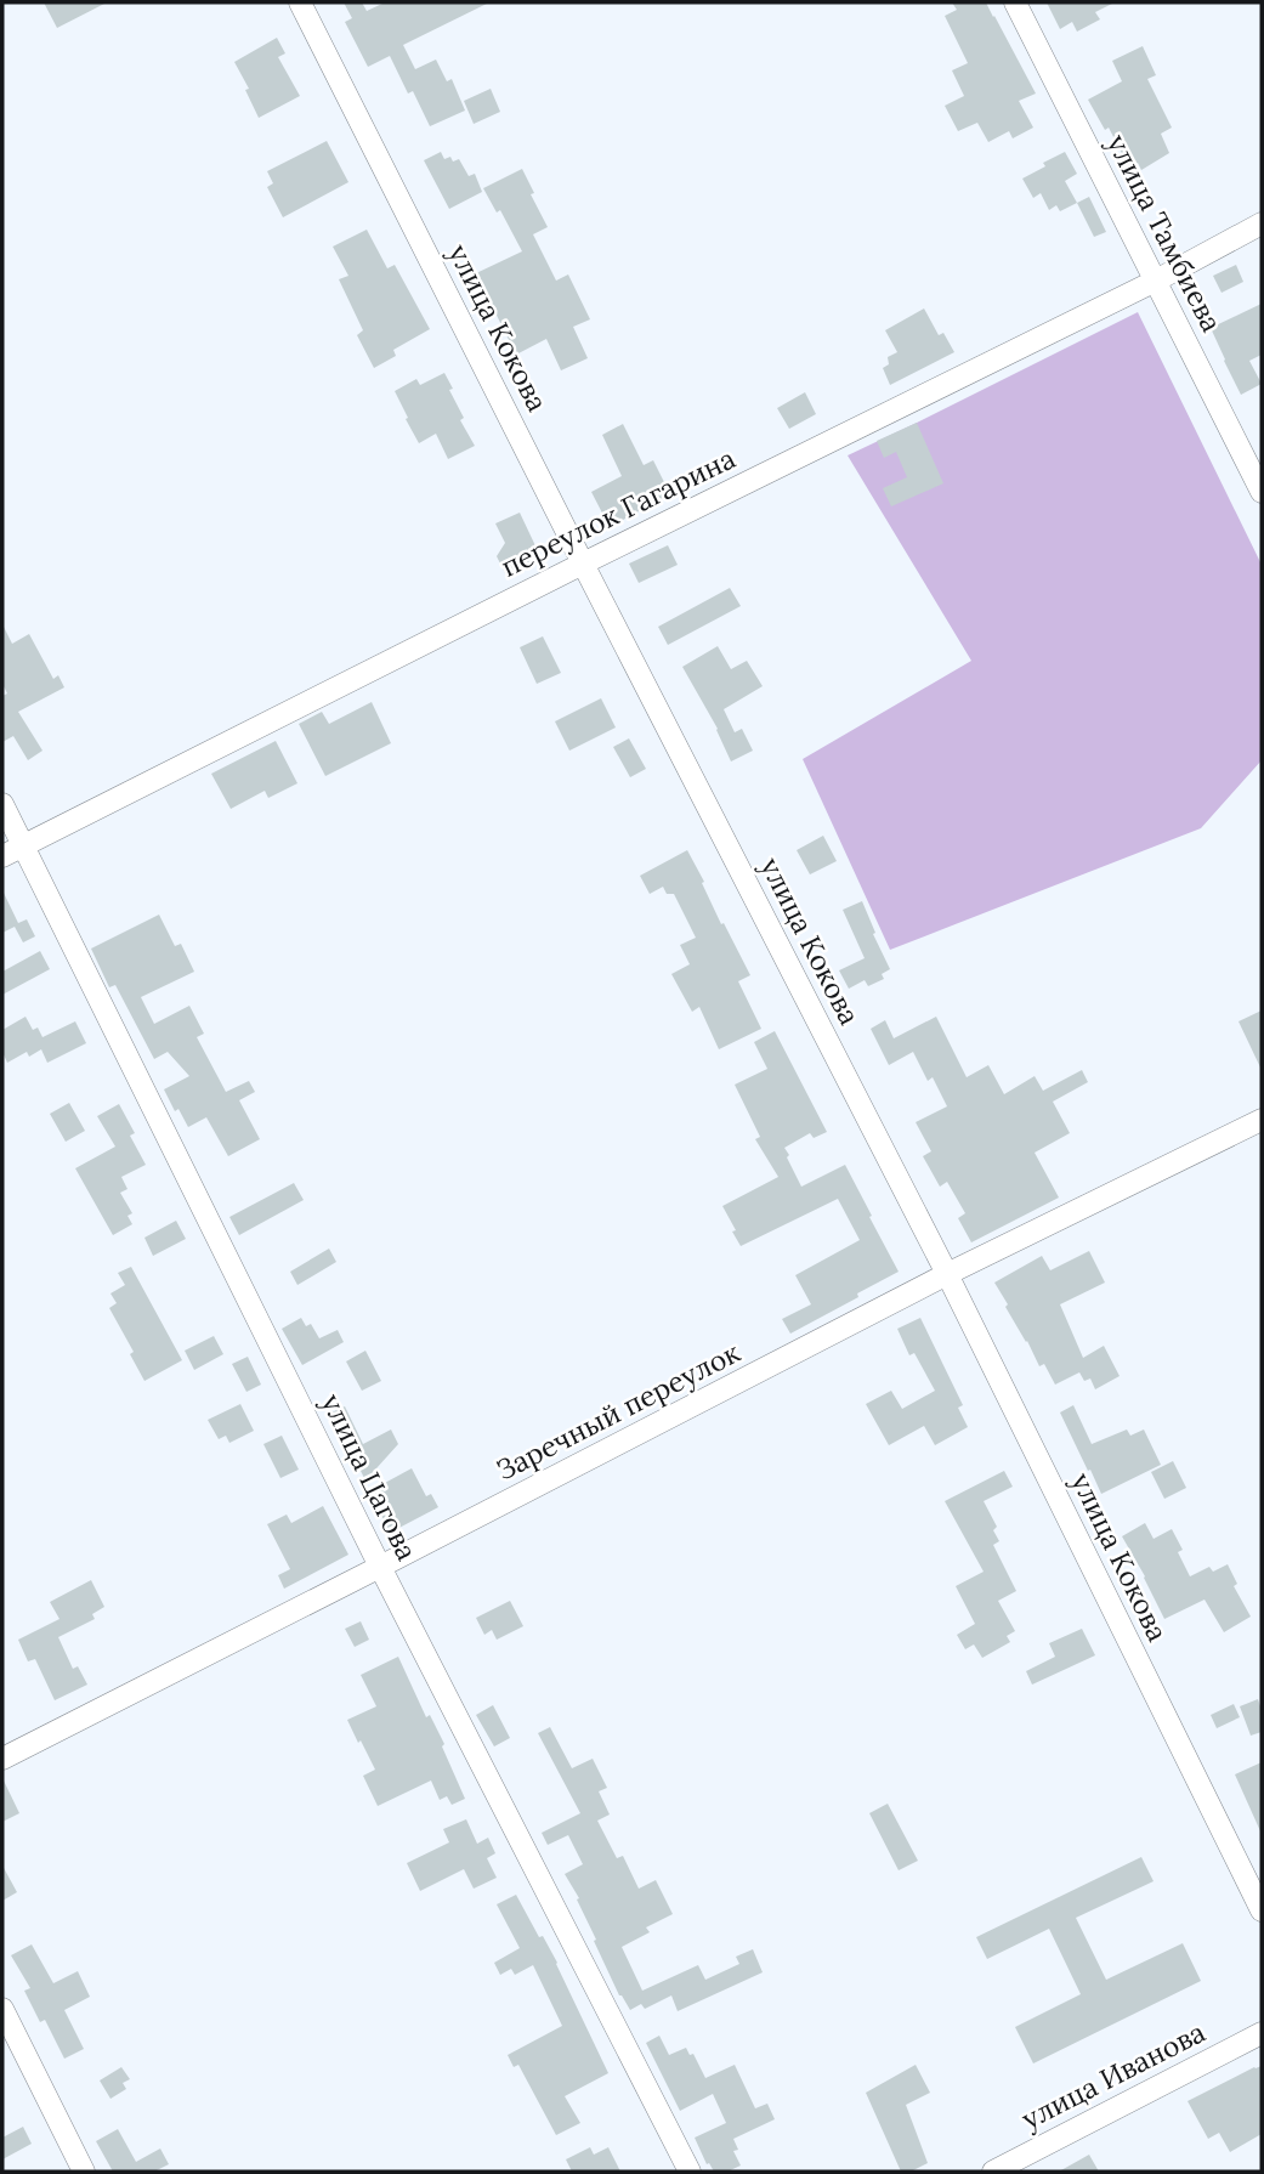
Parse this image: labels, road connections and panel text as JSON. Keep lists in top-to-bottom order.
{
  "streets": {
    "street": [
      "улица Тамбиева",
      "улица Кокова",
      "переулок Гагарина",
      "Заречный переулок",
      "улица Цагова",
      "улица Иванова"
    ]
  },
  "crossings": [
    ["улица Тамбиева", "переулок Гагарина"],
    ["улица Кокова", "переулок Гагарина"],
    ["улица Кокова", "Заречный переулок"],
    ["переулок Гагарина", "улица Цагова"],
    ["Заречный переулок", "улица Цагова"]
  ]
}
